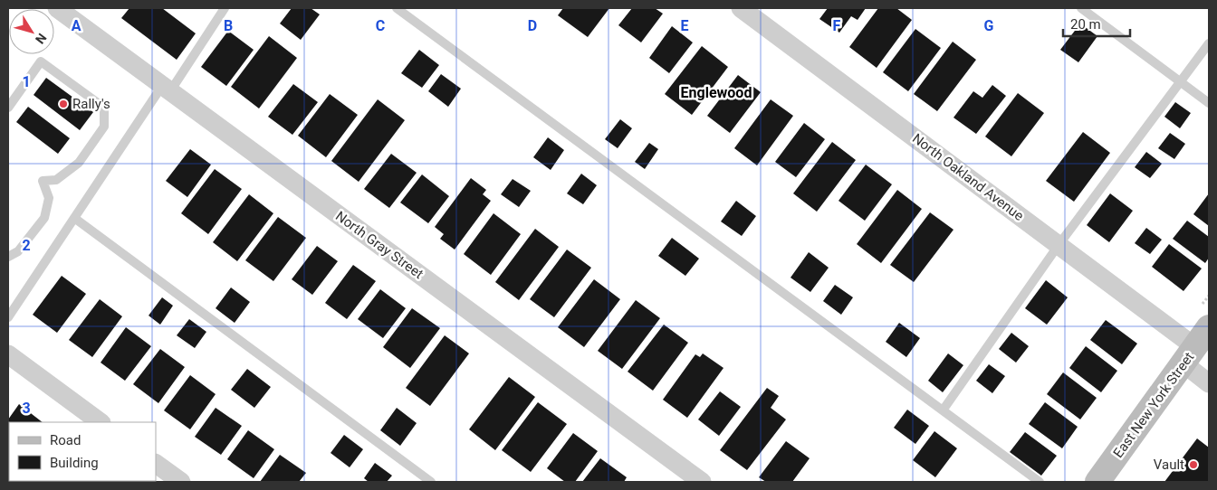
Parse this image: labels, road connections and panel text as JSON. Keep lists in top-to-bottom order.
{
  "streets": {
    "main road": ["East New York Street"],
    "street": ["North Oakland Avenue", "North Gray Street"]
  },
  "crossings": [
    ["North Oakland Avenue", "East New York Street"]
  ],
  "districts": ["Englewood"],
  "places": ["Rally's", "Vault"],
  "legend": ["Road", "Building"],
  "scale_bar": "20 m",
  "north": "bottom right",
  "grid": {
    "columns": [
      "A",
      "B",
      "C",
      "D",
      "E",
      "F",
      "G"
    ],
    "rows": ["1", "2", "3"]
  }
}
